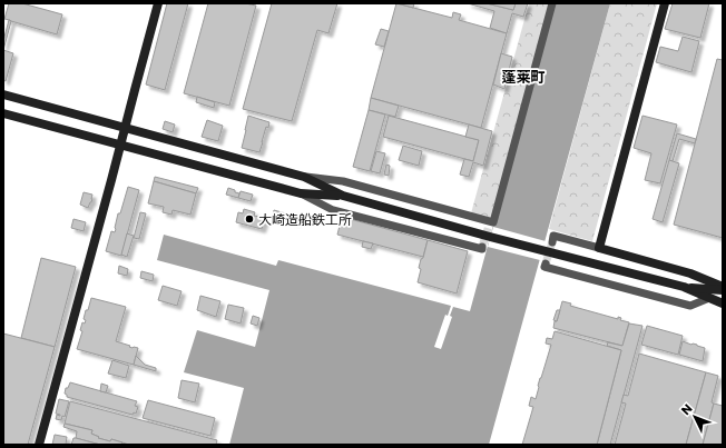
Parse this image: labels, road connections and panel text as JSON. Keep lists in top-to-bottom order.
{
  "districts": ["蓬莱町"],
  "places": ["大崎造船鉄工所"],
  "north": "top left"
}
